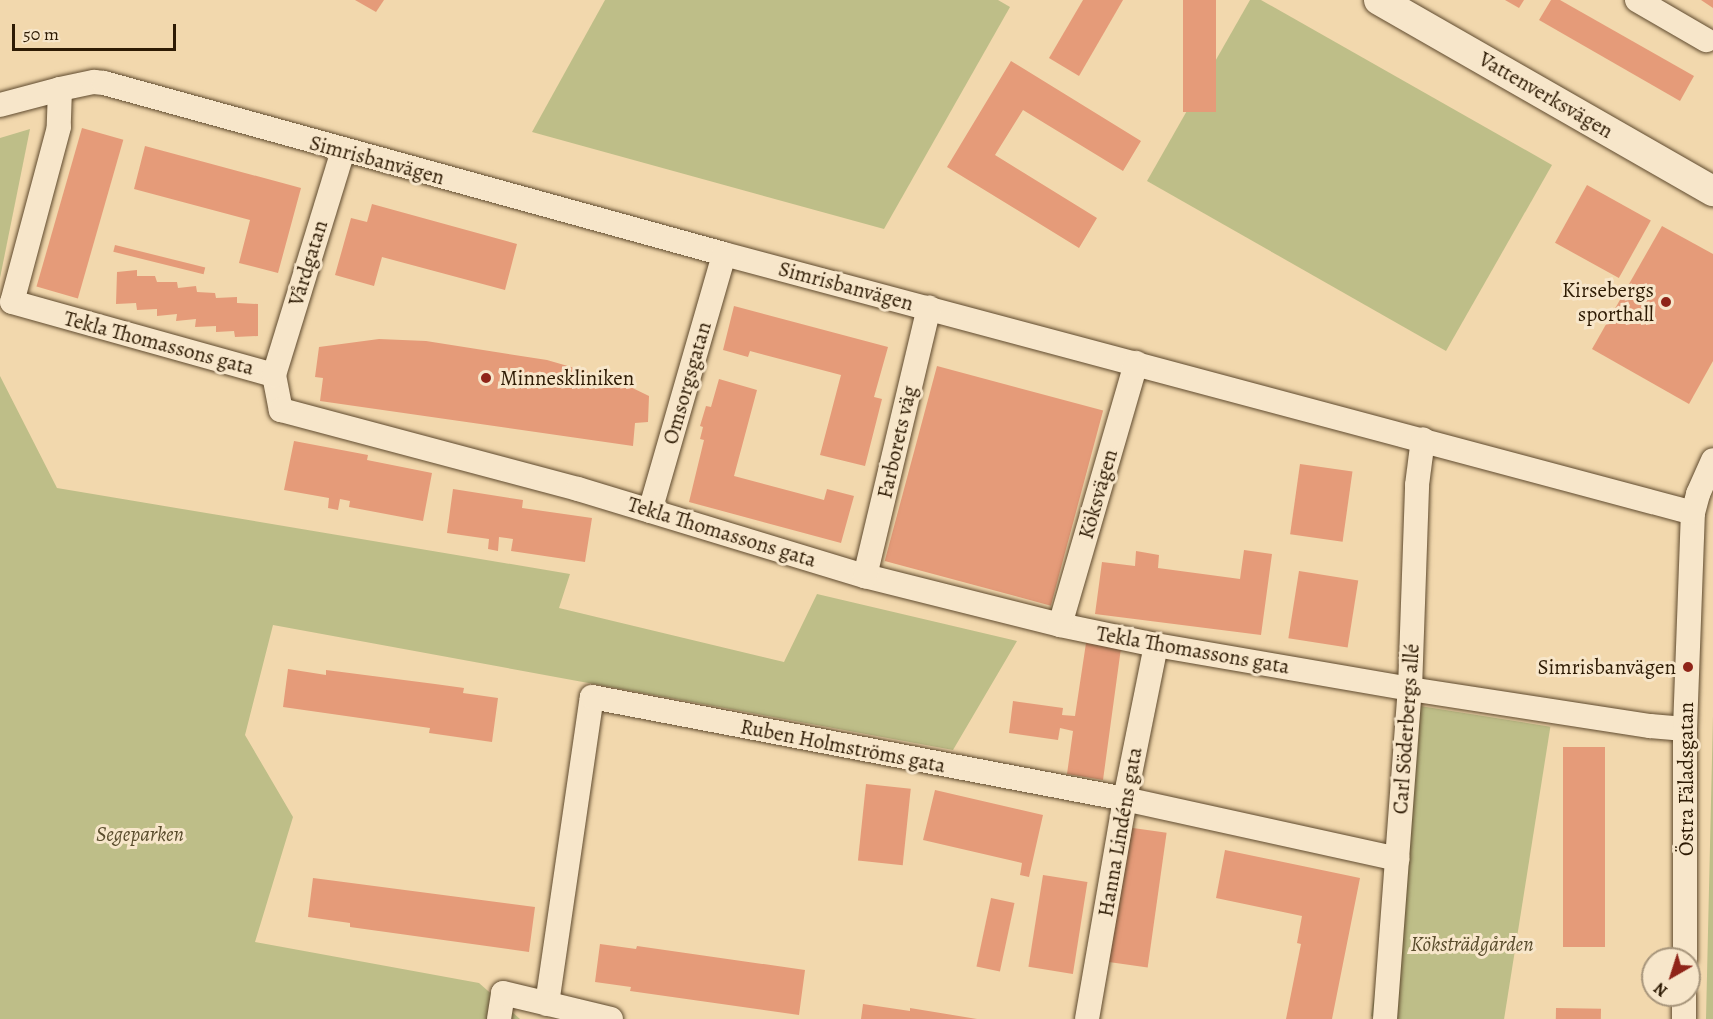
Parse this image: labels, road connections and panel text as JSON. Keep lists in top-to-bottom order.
{
  "streets": {
    "street": [
      "Vattenverksvägen",
      "Simrisbanvägen",
      "Vårdgatan",
      "Tekla Thomassons gata",
      "Omsorgsgatan",
      "Farborets väg",
      "Köksvägen",
      "Carl Söderbergs allé",
      "Ruben Holmströms gata",
      "Östra Fäladsgatan",
      "Hanna Lindéns gata"
    ]
  },
  "crossings": [
    ["Simrisbanvägen", "Vårdgatan"],
    ["Simrisbanvägen", "Tekla Thomassons gata"],
    ["Simrisbanvägen", "Omsorgsgatan"],
    ["Simrisbanvägen", "Farborets väg"],
    ["Simrisbanvägen", "Köksvägen"],
    ["Simrisbanvägen", "Carl Söderbergs allé"],
    ["Simrisbanvägen", "Östra Fäladsgatan"],
    ["Vårdgatan", "Tekla Thomassons gata"],
    ["Tekla Thomassons gata", "Omsorgsgatan"],
    ["Tekla Thomassons gata", "Farborets väg"],
    ["Tekla Thomassons gata", "Köksvägen"],
    ["Tekla Thomassons gata", "Carl Söderbergs allé"],
    ["Tekla Thomassons gata", "Östra Fäladsgatan"],
    ["Tekla Thomassons gata", "Hanna Lindéns gata"],
    ["Carl Söderbergs allé", "Ruben Holmströms gata"],
    ["Ruben Holmströms gata", "Hanna Lindéns gata"]
  ],
  "parks": ["Segeparken", "Köksträdgården"],
  "places": ["Kirsebergs sporthall", "Minneskliniken", "Simrisbanvägen"],
  "scale_bar": "50 m",
  "north": "bottom left"
}
